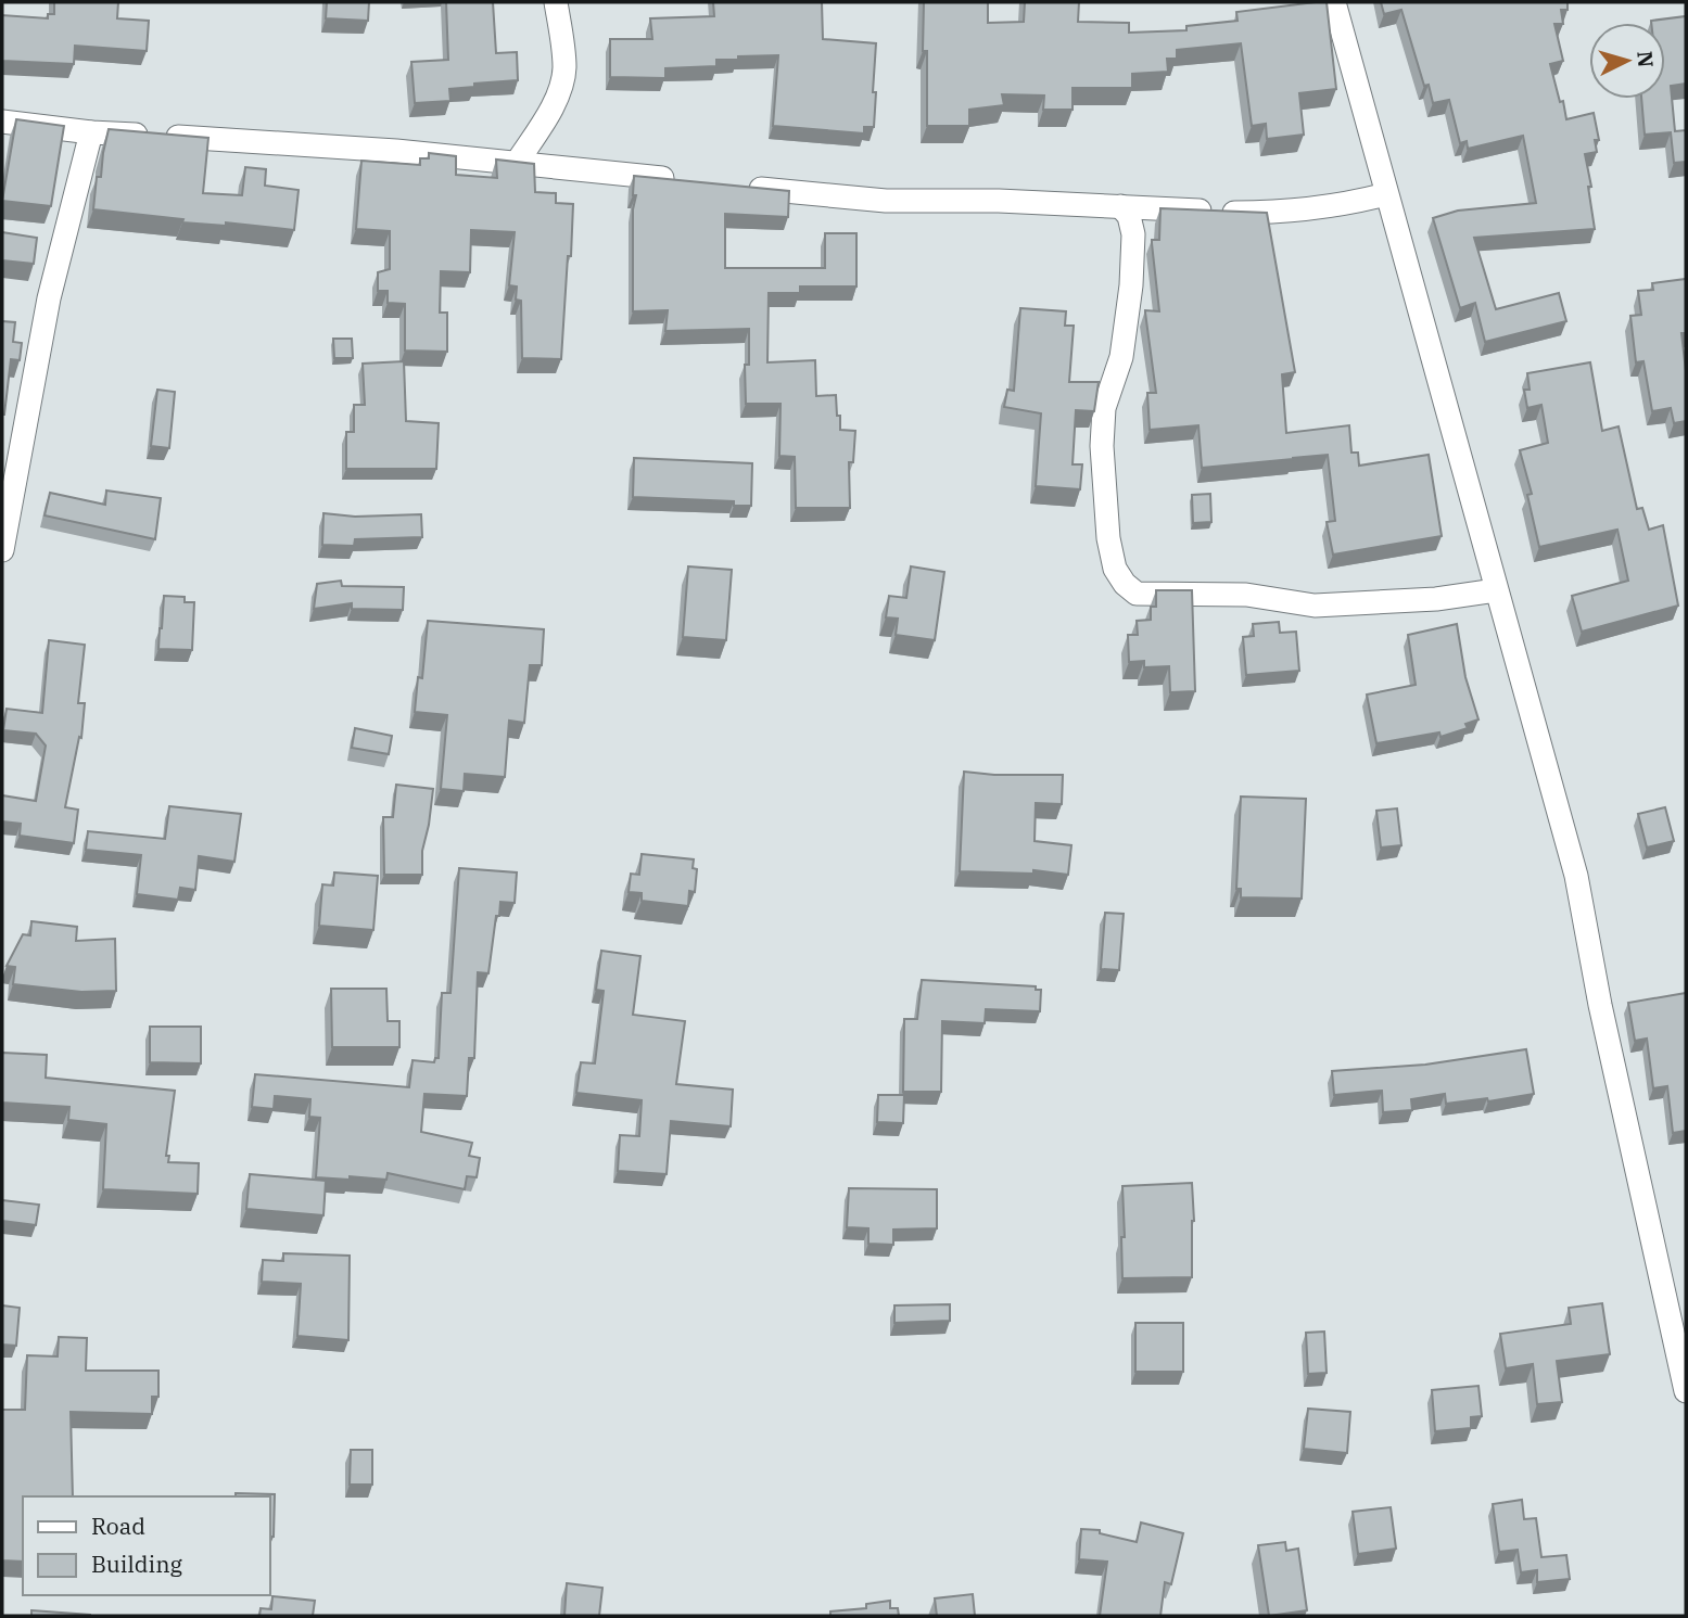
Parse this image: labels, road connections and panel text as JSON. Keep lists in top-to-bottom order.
{
  "legend": ["Road", "Building"],
  "north": "right"
}
